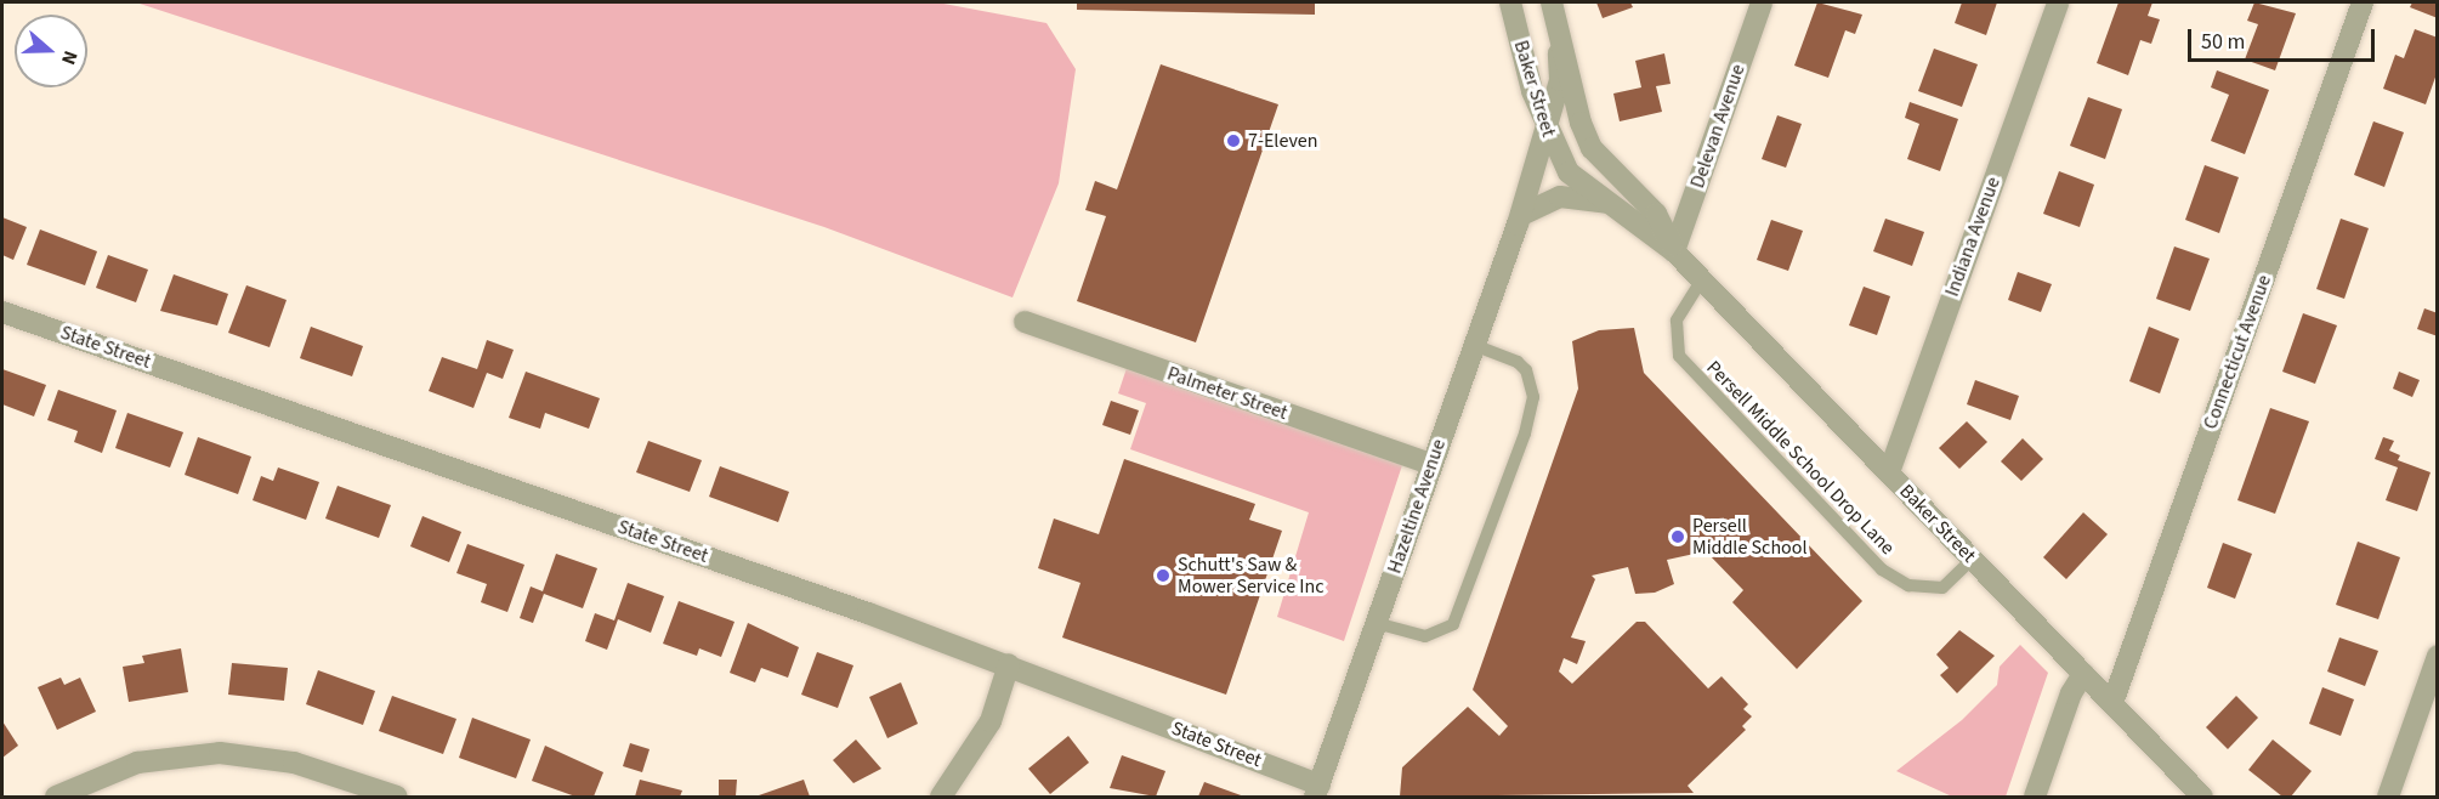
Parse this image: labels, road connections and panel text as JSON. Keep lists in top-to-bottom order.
{
  "streets": {
    "street": [
      "Baker Street",
      "Delevan Avenue",
      "Indiana Avenue",
      "State Street",
      "Connecticut Avenue",
      "Palmeter Street",
      "Hazeltine Avenue"
    ],
    "lane": ["Persell Middle School Drop Lane"]
  },
  "crossings": [
    ["Baker Street", "Delevan Avenue"],
    ["Baker Street", "Indiana Avenue"],
    ["Baker Street", "Connecticut Avenue"],
    ["Baker Street", "Persell Middle School Drop Lane"],
    ["Baker Street", "Hazeltine Avenue"],
    ["State Street", "Hazeltine Avenue"],
    ["Palmeter Street", "Hazeltine Avenue"]
  ],
  "places": ["7-Eleven", "Persell Middle School", "Schutt's Saw & Mower Service Inc"],
  "scale_bar": "50 m",
  "north": "right"
}
